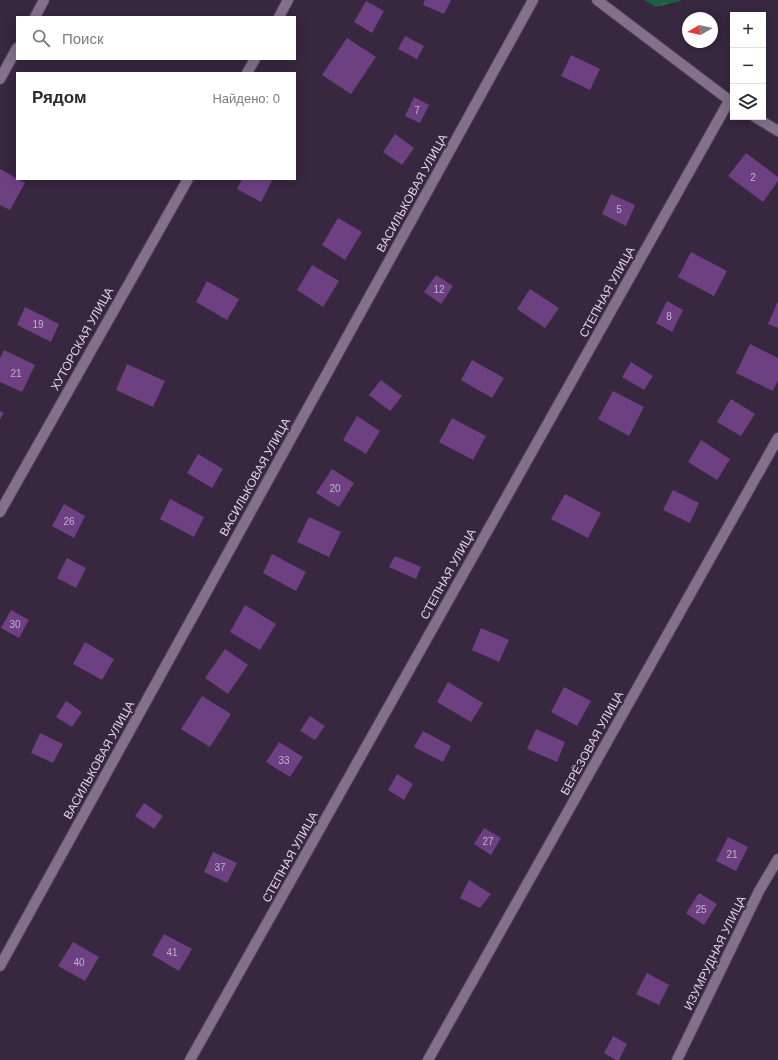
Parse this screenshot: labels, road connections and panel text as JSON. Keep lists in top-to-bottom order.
{
  "streets": {
    "street": [
      "ВАСИЛЬКОВАЯ УЛИЦА",
      "СТЕПНАЯ УЛИЦА",
      "ХУТОРСКАЯ УЛИЦА",
      "БЕРЁЗОВАЯ УЛИЦА",
      "ИЗУМРУДНАЯ УЛИЦА"
    ]
  },
  "house_numbers": [
    "7",
    "2",
    "5",
    "12",
    "8",
    "19",
    "21",
    "20",
    "26",
    "30",
    "33",
    "27",
    "21",
    "37",
    "25",
    "41",
    "40"
  ],
  "north": "left",
  "page": {
    "map_buttons": ["+", "−"],
    "search": "Поиск",
    "heading": ["Рядом", "Найдено: 0"]
  }
}
